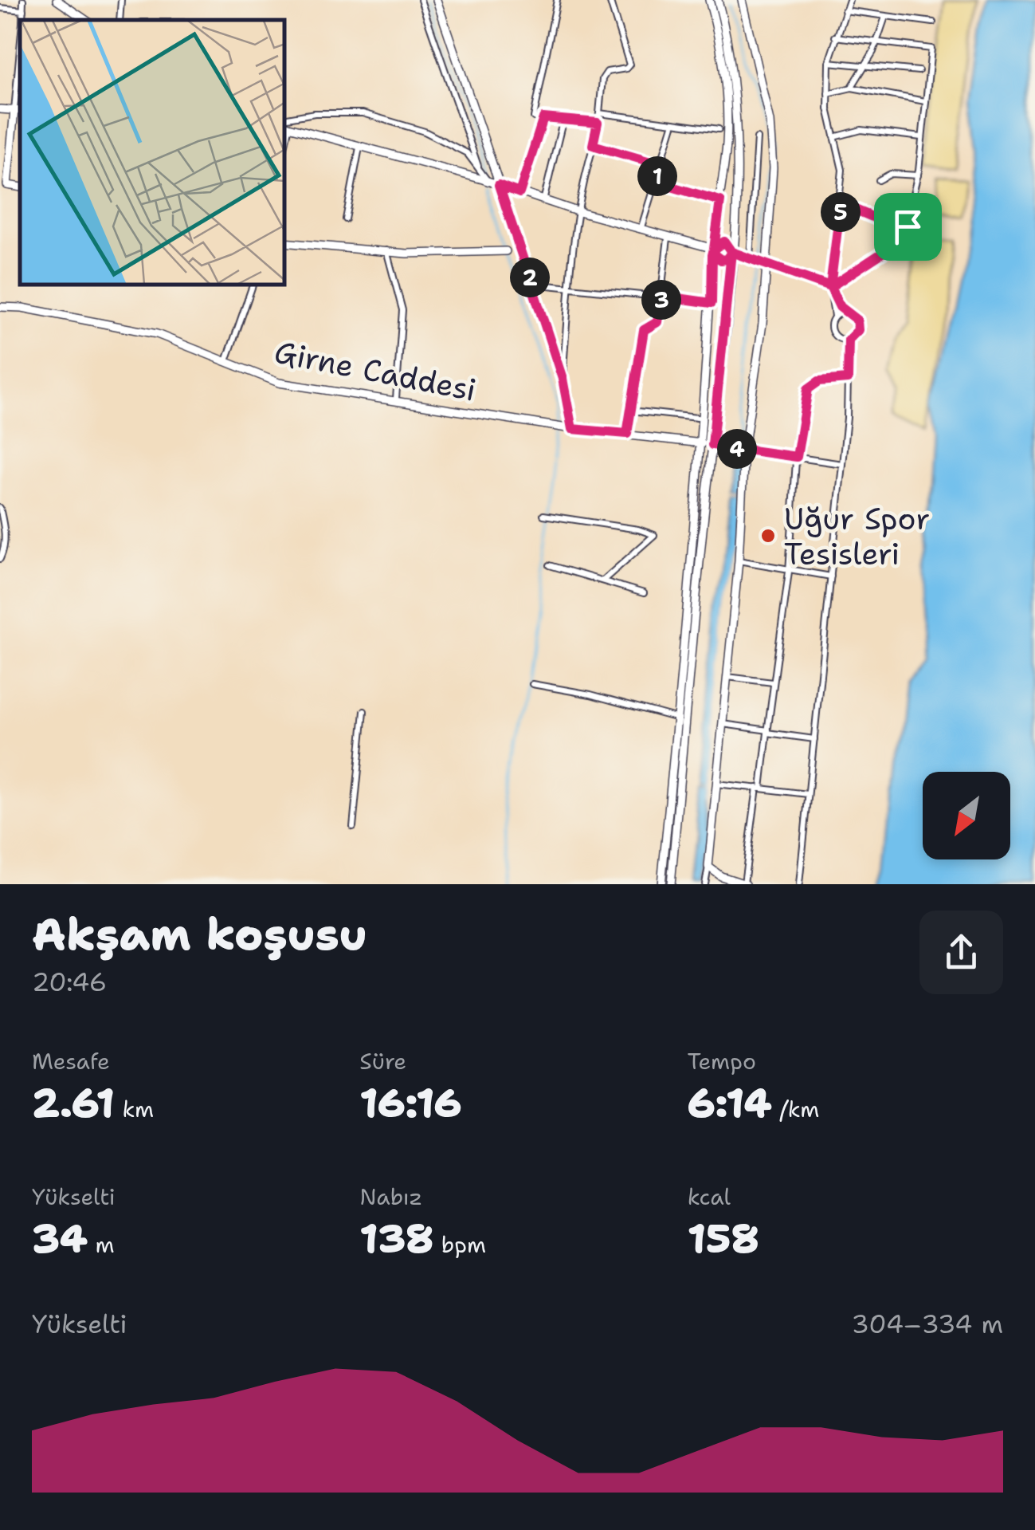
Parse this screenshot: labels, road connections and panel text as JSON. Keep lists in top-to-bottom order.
{
  "streets": {
    "street": ["Girne Caddesi"]
  },
  "places": ["Uğur Spor Tesisleri"],
  "north": "bottom left",
  "page": {
    "pins": [
      "1",
      "5",
      "2",
      "3",
      "4"
    ],
    "heading": ["Akşam koşusu", "20:46"],
    "stats": [
      ["Mesafe", "2.61 km"],
      ["Süre", "16:16"],
      ["Tempo", "6:14 /km"],
      ["Yükselti", "34 m"],
      ["Nabız", "138 bpm"],
      ["kcal", "158"]
    ],
    "chart": ["Yükselti", "304–334 m"]
  }
}
